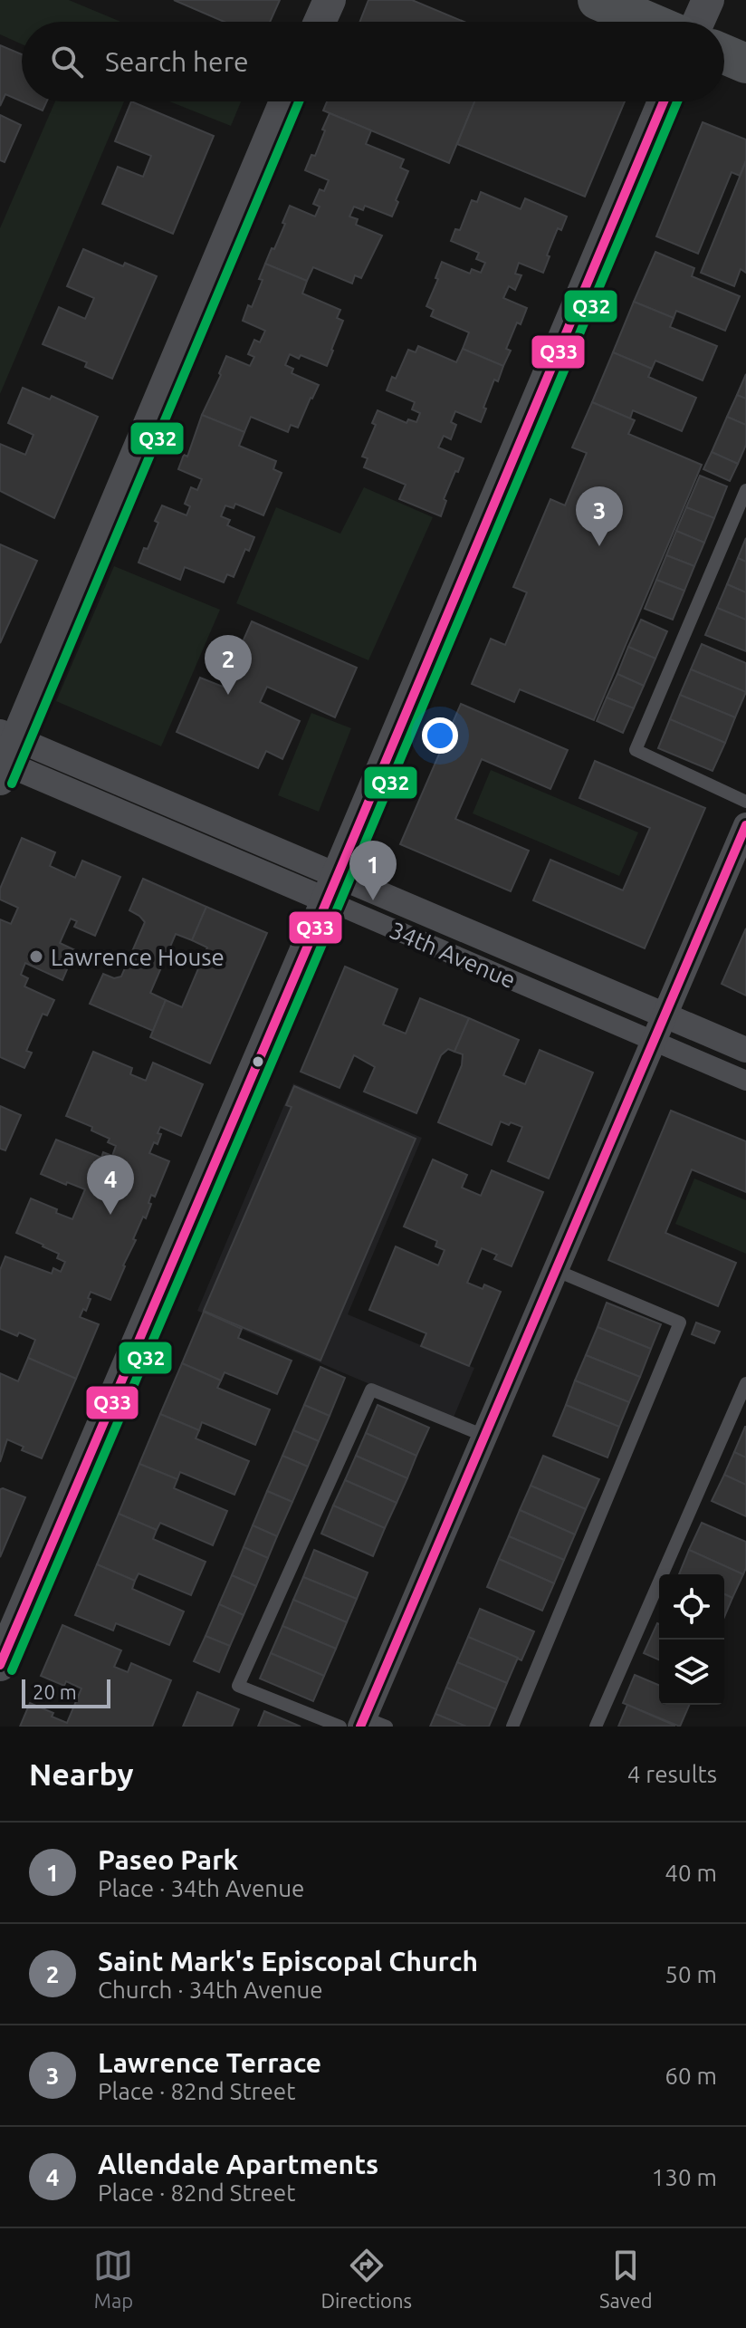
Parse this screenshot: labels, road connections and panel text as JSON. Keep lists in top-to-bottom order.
{
  "streets": {
    "street": ["34th Avenue"]
  },
  "places": ["Lawrence House"],
  "lines": ["transit line Q33", "transit line Q32"],
  "scale_bar": "20 m",
  "page": {
    "search": "Search here",
    "pins": [
      "3",
      "2",
      "1",
      "4"
    ],
    "scale": "20 m",
    "heading": ["Nearby", "4 results"],
    "list": [
      {
        "mark": "1",
        "name": "Paseo Park",
        "note": "Place · 34th Avenue",
        "value": "40 m"
      },
      {
        "mark": "2",
        "name": "Saint Mark's Episcopal Church",
        "note": "Church · 34th Avenue",
        "value": "50 m"
      },
      {
        "mark": "3",
        "name": "Lawrence Terrace",
        "note": "Place · 82nd Street",
        "value": "60 m"
      },
      {
        "mark": "4",
        "name": "Allendale Apartments",
        "note": "Place · 82nd Street",
        "value": "130 m"
      }
    ],
    "nav": ["Map", "Directions", "Saved"]
  }
}
